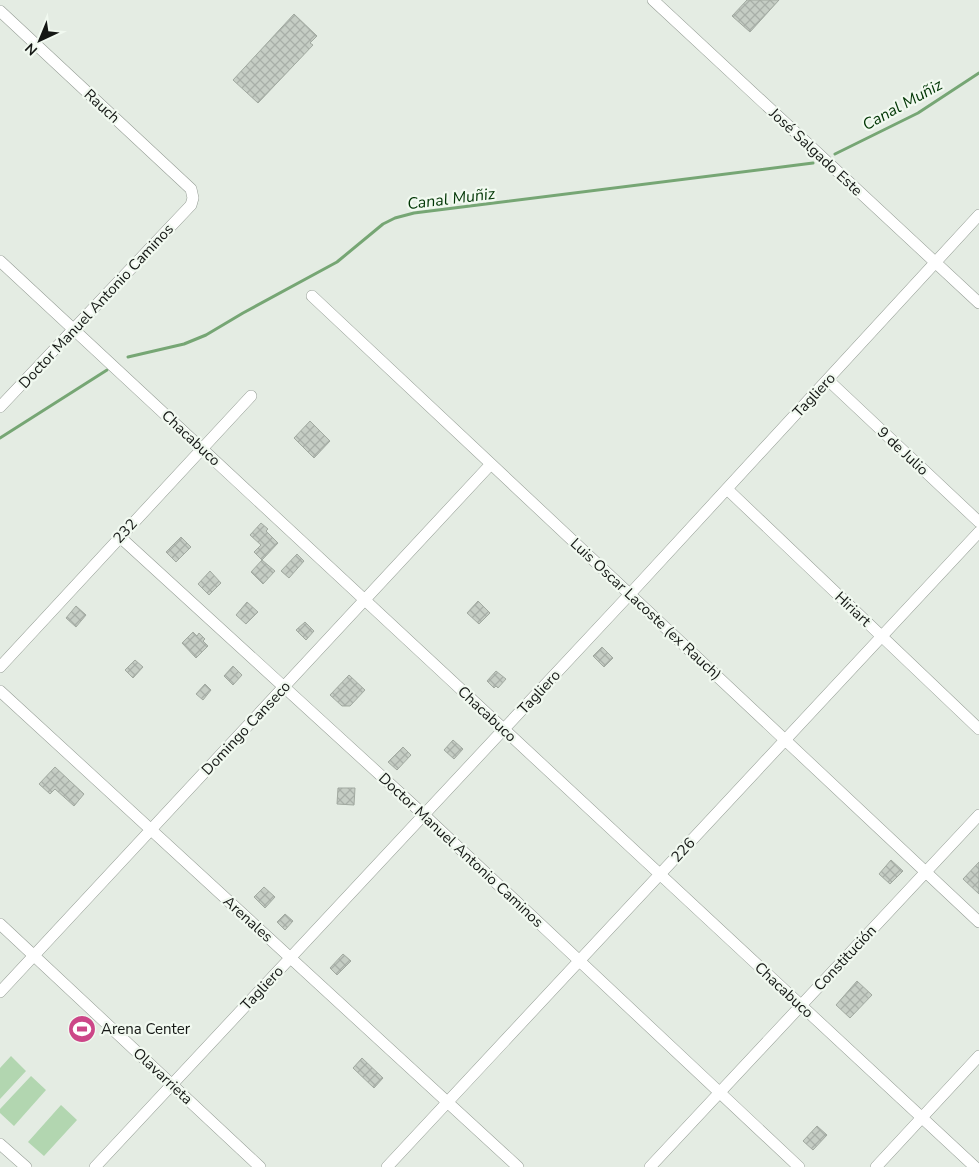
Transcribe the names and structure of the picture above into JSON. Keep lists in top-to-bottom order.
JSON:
{
  "streets": {
    "street": [
      "Rauch",
      "José Salgado Este",
      "Doctor Manuel Antonio Caminos",
      "Tagliero",
      "Chacabuco",
      "9 de Julio",
      "232",
      "Luis Oscar Lacoste (ex Rauch)",
      "Hiriart",
      "Domingo Canseco",
      "226",
      "Arenales",
      "Constitución",
      "Olavarrieta"
    ]
  },
  "crossings": [
    ["Rauch", "Doctor Manuel Antonio Caminos"],
    ["José Salgado Este", "Tagliero"],
    ["Doctor Manuel Antonio Caminos", "Tagliero"],
    ["Doctor Manuel Antonio Caminos", "Chacabuco"],
    ["Doctor Manuel Antonio Caminos", "232"],
    ["Doctor Manuel Antonio Caminos", "Domingo Canseco"],
    ["Doctor Manuel Antonio Caminos", "226"],
    ["Doctor Manuel Antonio Caminos", "Constitución"],
    ["Tagliero", "Chacabuco"],
    ["Tagliero", "9 de Julio"],
    ["Tagliero", "Luis Oscar Lacoste (ex Rauch)"],
    ["Tagliero", "Hiriart"],
    ["Tagliero", "Arenales"],
    ["Tagliero", "Olavarrieta"],
    ["Chacabuco", "232"],
    ["Chacabuco", "Domingo Canseco"],
    ["Chacabuco", "226"],
    ["Chacabuco", "Constitución"],
    ["Luis Oscar Lacoste (ex Rauch)", "Domingo Canseco"],
    ["Luis Oscar Lacoste (ex Rauch)", "226"],
    ["Luis Oscar Lacoste (ex Rauch)", "Constitución"],
    ["Hiriart", "226"],
    ["Domingo Canseco", "Arenales"],
    ["Domingo Canseco", "Olavarrieta"],
    ["226", "Arenales"]
  ],
  "water": ["Canal Muñiz"],
  "places": {
    "sports": ["Arena Center"]
  },
  "north": "bottom left"
}
